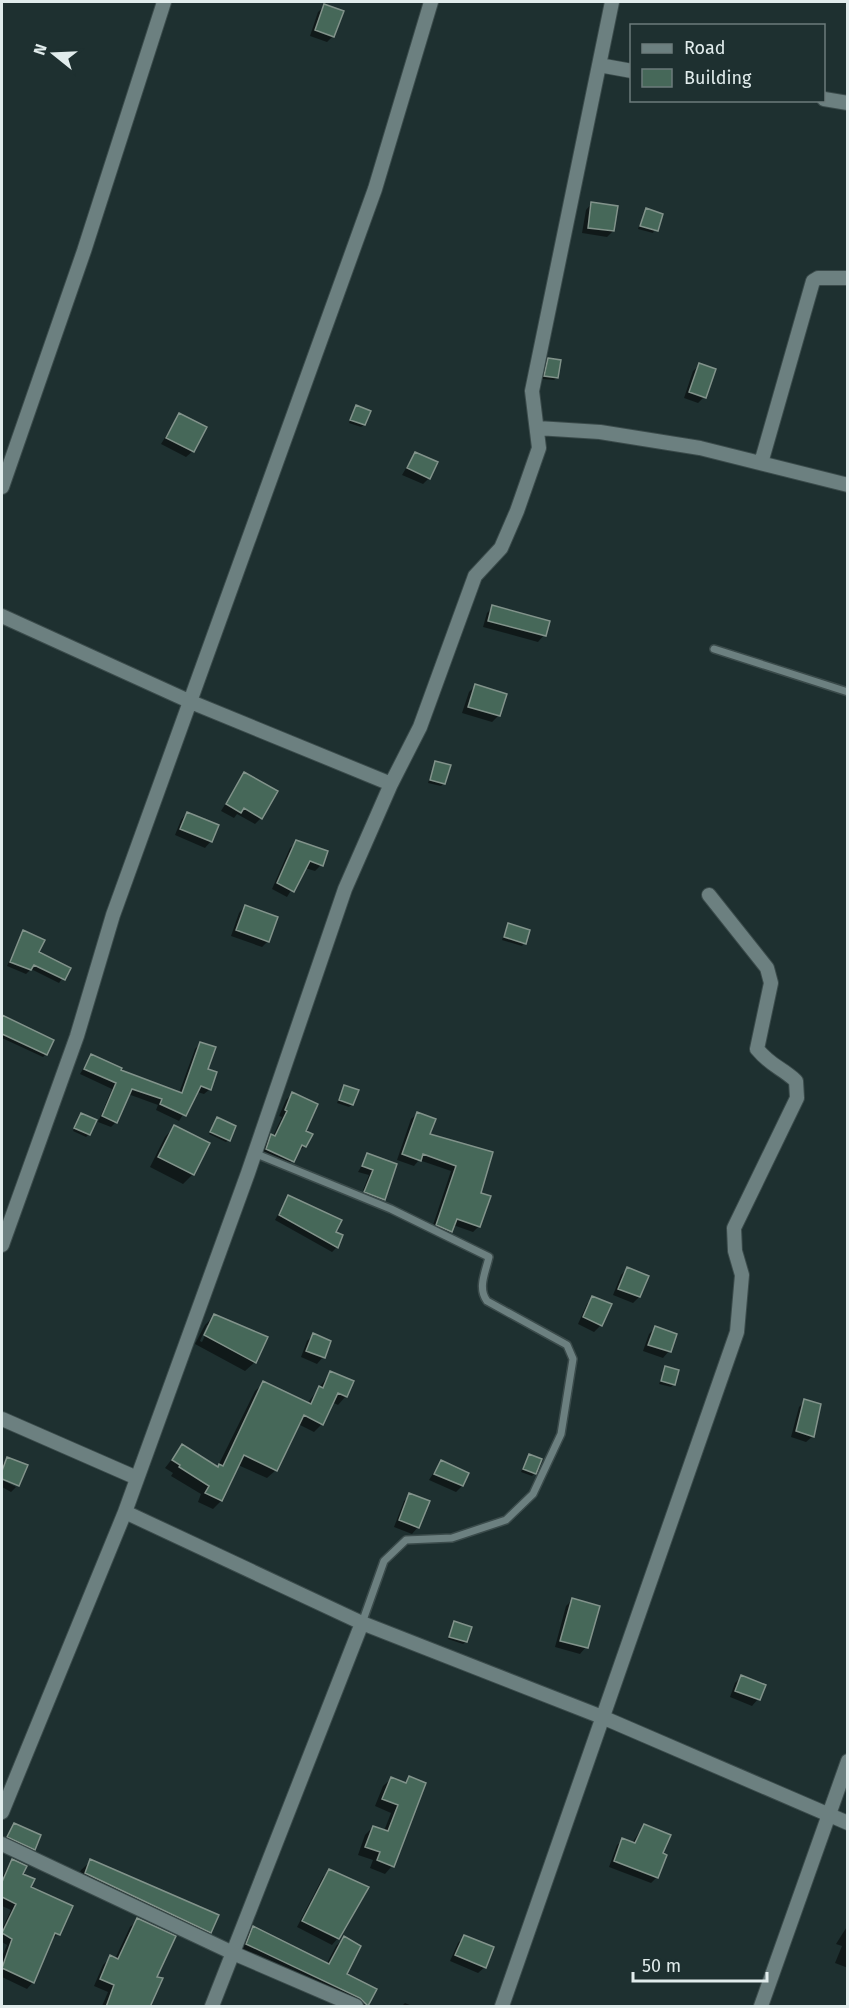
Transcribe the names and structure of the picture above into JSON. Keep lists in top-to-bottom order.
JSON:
{
  "legend": ["Road", "Building"],
  "scale_bar": "50 m",
  "north": "left"
}
